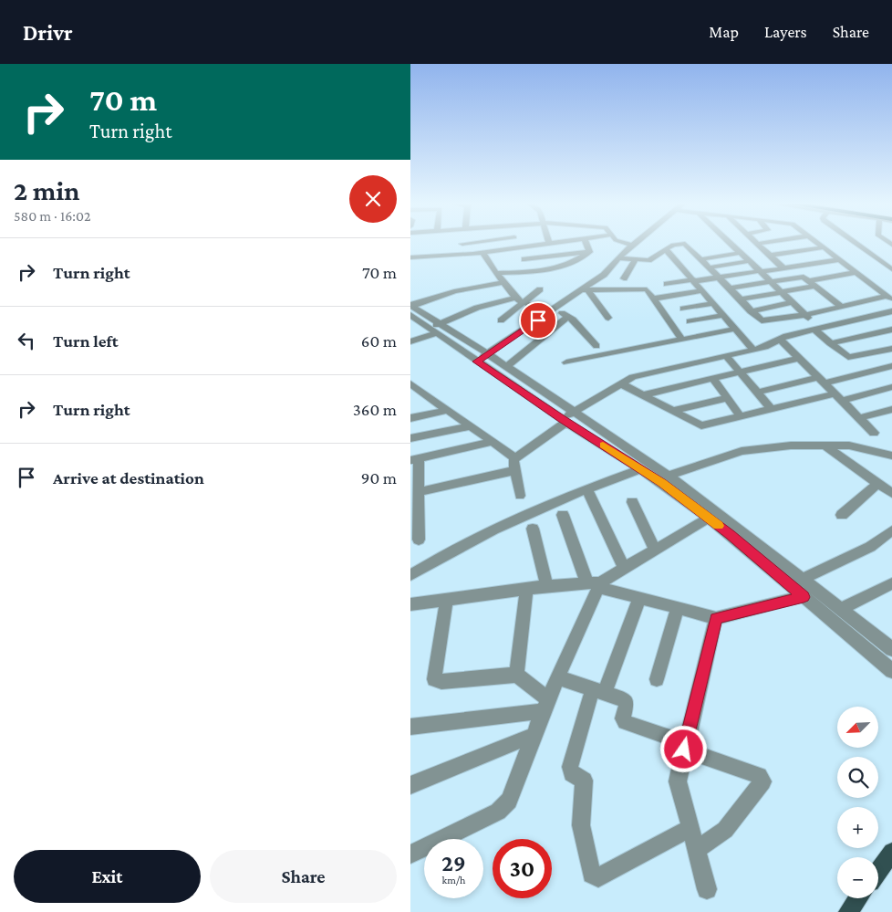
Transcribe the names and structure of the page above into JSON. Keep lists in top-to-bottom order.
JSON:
{
  "north": "bottom left",
  "page": {
    "header": "Drivr",
    "nav": ["Map", "Layers", "Share"],
    "turn": ["70 m", "Turn right"],
    "heading": ["2 min", "580 m · 16:02"],
    "list": [
      {
        "name": "Turn right",
        "value": "70 m"
      },
      {
        "name": "Turn left",
        "value": "60 m"
      },
      {
        "name": "Turn right",
        "value": "360 m"
      },
      {
        "name": "Arrive at destination",
        "value": "90 m"
      }
    ],
    "map_buttons": ["+", "−"],
    "speed": "29 km/h",
    "limit": "30",
    "buttons": ["Exit", "Share"]
  }
}
